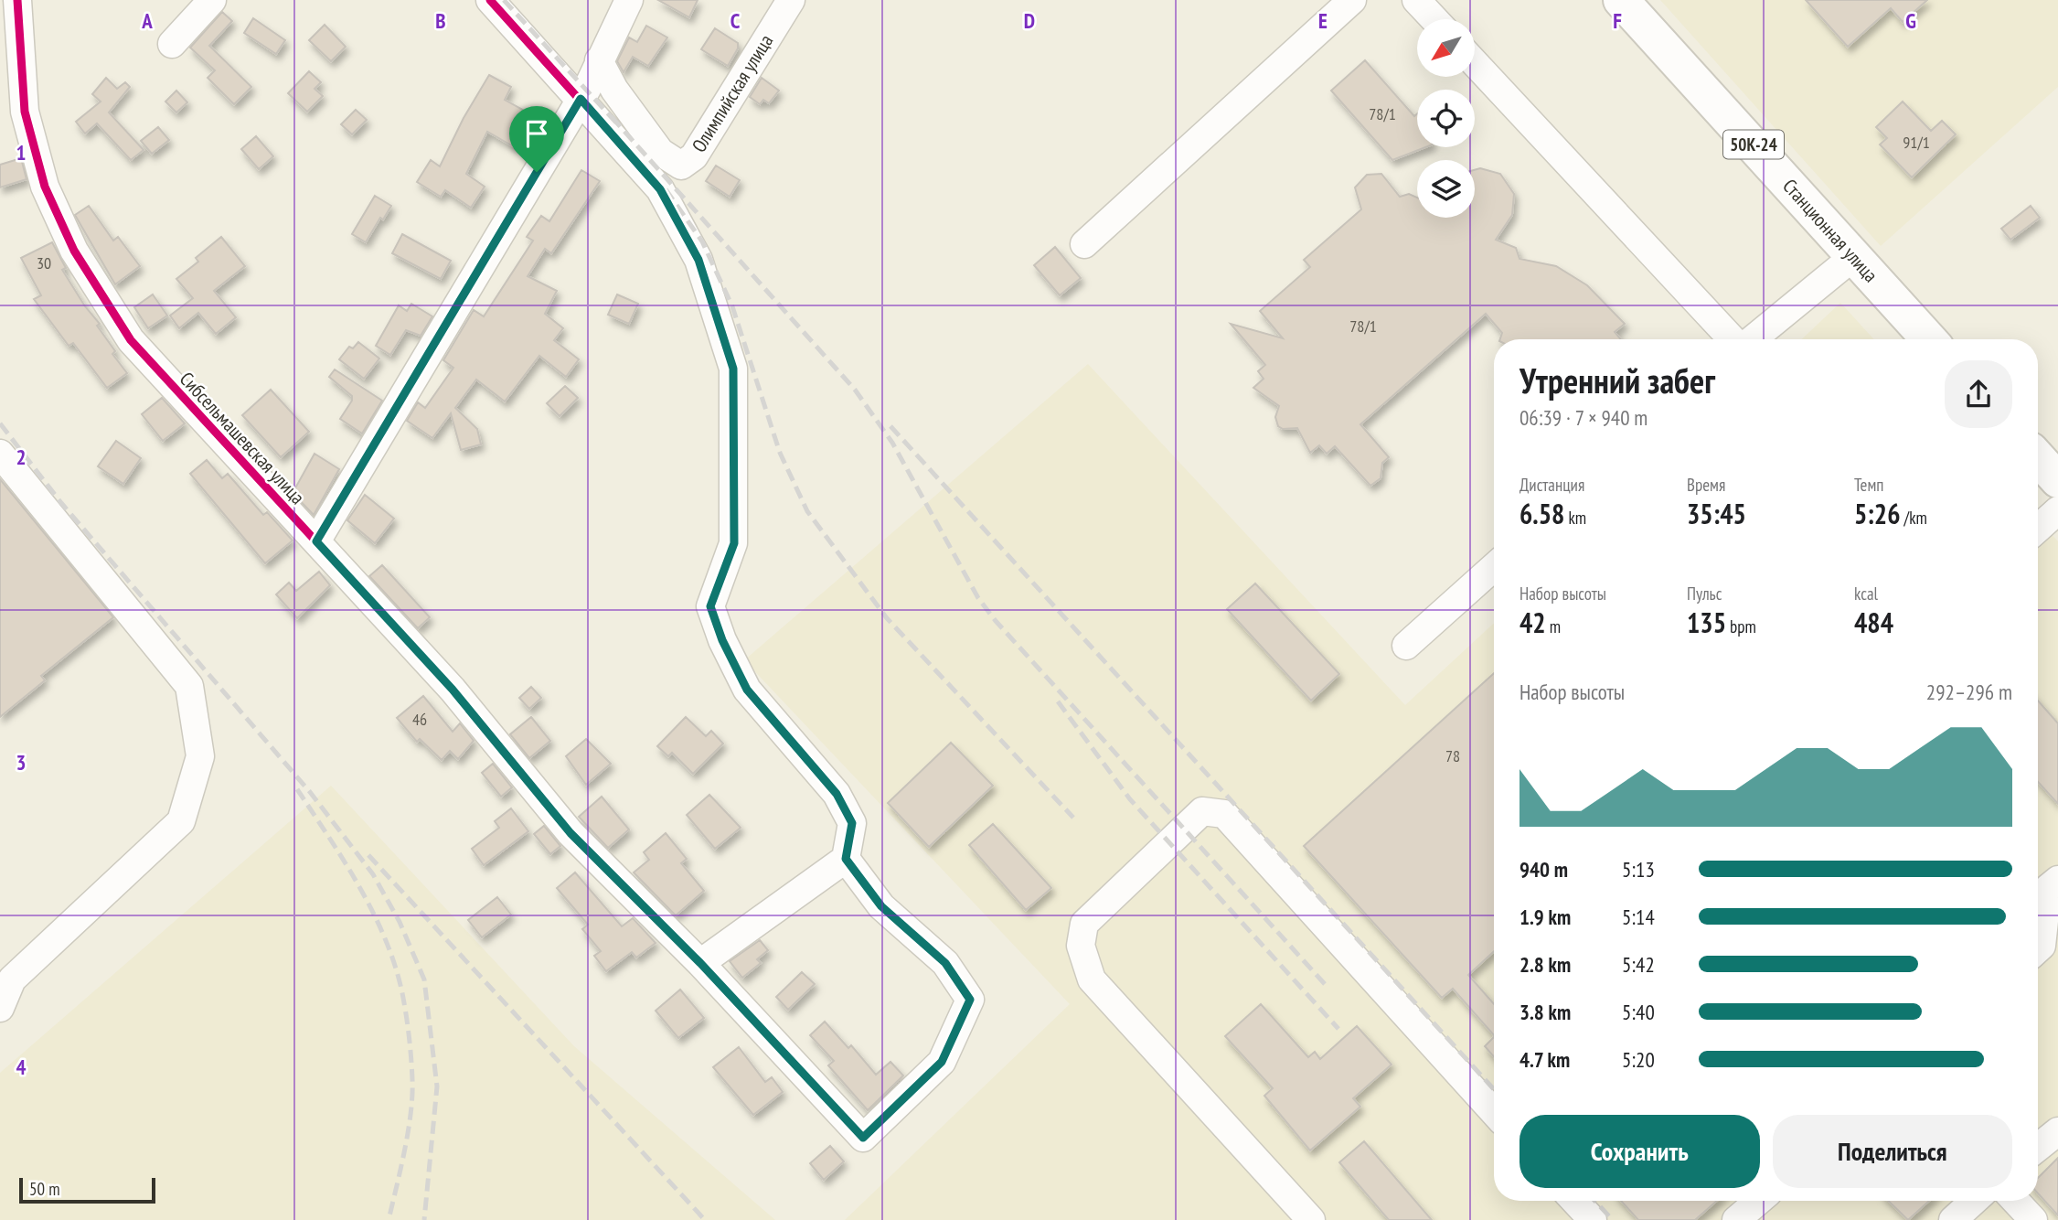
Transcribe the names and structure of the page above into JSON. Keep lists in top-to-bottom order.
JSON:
{
  "streets": {
    "main road": ["50К-24", "Станционная улица"],
    "street": ["Олимпийская улица", "Сибсельмашевская улица"]
  },
  "house_numbers": [
    "78/1",
    "91/1",
    "30",
    "78/1",
    "46",
    "78"
  ],
  "scale_bar": "50 m",
  "north": "bottom left",
  "page": {
    "heading": ["Утренний забег", "06:39 · 7 × 940 m"],
    "stats": [
      ["Дистанция", "6.58 km"],
      ["Время", "35:45"],
      ["Темп", "5:26 /km"],
      ["Набор высоты", "42 m"],
      ["Пульс", "135 bpm"],
      ["kcal", "484"]
    ],
    "chart": ["Набор высоты", "292–296 m"],
    "list": [
      {
        "name": "940 m",
        "note": "5:13"
      },
      {
        "name": "1.9 km",
        "note": "5:14"
      },
      {
        "name": "2.8 km",
        "note": "5:42"
      },
      {
        "name": "3.8 km",
        "note": "5:40"
      },
      {
        "name": "4.7 km",
        "note": "5:20"
      }
    ],
    "buttons": ["Сохранить", "Поделиться"],
    "scale": "50 m"
  },
  "grid": {
    "columns": [
      "A",
      "B",
      "C",
      "D",
      "E",
      "F",
      "G"
    ],
    "rows": [
      "1",
      "2",
      "3",
      "4"
    ]
  }
}
